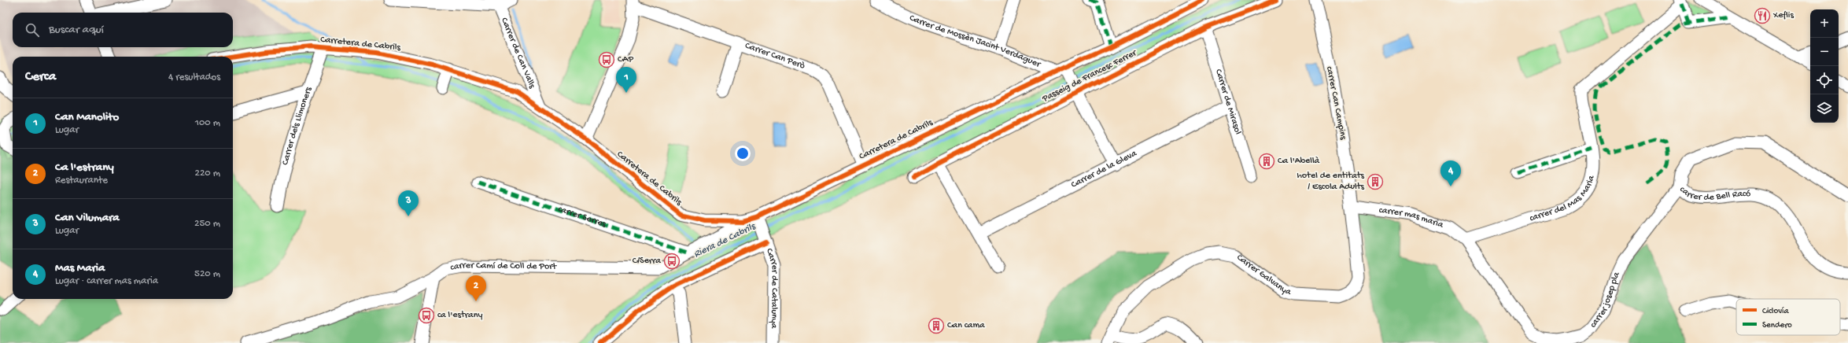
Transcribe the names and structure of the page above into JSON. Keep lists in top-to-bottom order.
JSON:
{
  "streets": {
    "street": [
      "Carrer de Mossèn Jacint Verdaguer",
      "Carretera de Cabrils",
      "Carrer de Can Valls",
      "Carrer Can Però",
      "Passeig de Francesc Ferrer",
      "Carrer de Mirasol",
      "carrer Can Campins",
      "Carrer dels Llimoners",
      "Carrer de la Gleva",
      "carrer de Bell Racó",
      "carrer del Mas Maria",
      "carrer Serres",
      "carrer mas maria",
      "carrer Camí de Coll de Port",
      "Carrer Galvanya",
      "Carrer de Catalunya",
      "carrer josep pla"
    ]
  },
  "crossings": [
    ["Carrer de Mossèn Jacint Verdaguer", "Carretera de Cabrils"],
    ["Carretera de Cabrils", "Carrer de Can Valls"],
    ["Carretera de Cabrils", "Carrer Can Però"],
    ["Carretera de Cabrils", "Carrer dels Llimoners"],
    ["Carretera de Cabrils", "carrer Camí de Coll de Port"],
    ["Carretera de Cabrils", "Carrer de Catalunya"],
    ["Passeig de Francesc Ferrer", "Carrer de Mirasol"],
    ["Carrer de Mirasol", "Carrer de la Gleva"],
    ["carrer Can Campins", "carrer mas maria"],
    ["carrer Can Campins", "Carrer Galvanya"],
    ["carrer de Bell Racó", "carrer josep pla"],
    ["carrer del Mas Maria", "carrer mas maria"],
    ["carrer del Mas Maria", "carrer josep pla"],
    ["carrer Serres", "carrer Camí de Coll de Port"],
    ["carrer mas maria", "Carrer Galvanya"],
    ["carrer mas maria", "carrer josep pla"]
  ],
  "water": ["Riera de Cabrils"],
  "places": {
    "restaurant": ["Xeflis"],
    "bus stop": ["CAP", "C/Serra", "ca l'estrany"],
    "building": ["Ca l'Abellà", "hotel de entitats / Escola Adults", "Can cama"]
  },
  "legend": ["Ciclovía", "Sendero"],
  "page": {
    "map_buttons": ["+", "−"],
    "search": "Buscar aquí",
    "heading": ["Cerca", "4 resultados"],
    "pins": [
      "1",
      "4",
      "3",
      "2"
    ],
    "list": [
      {
        "mark": "1",
        "name": "Can Manolito",
        "note": "Lugar",
        "value": "100 m"
      },
      {
        "mark": "2",
        "name": "Ca l'estrany",
        "note": "Restaurante",
        "value": "220 m"
      },
      {
        "mark": "3",
        "name": "Can Vilumara",
        "note": "Lugar",
        "value": "250 m"
      },
      {
        "mark": "4",
        "name": "Mas Maria",
        "note": "Lugar · carrer mas maria",
        "value": "520 m"
      }
    ]
  }
}
